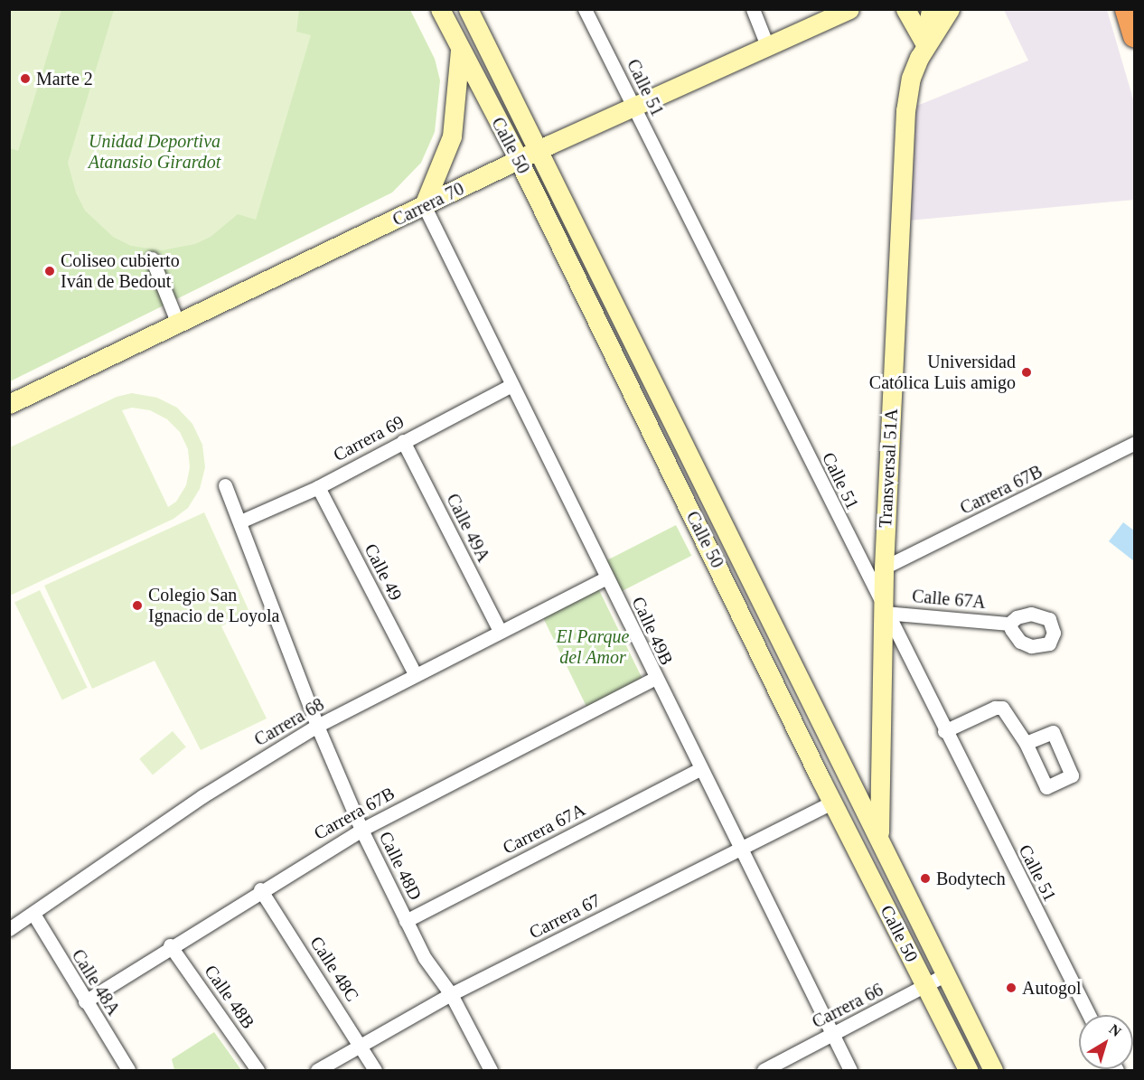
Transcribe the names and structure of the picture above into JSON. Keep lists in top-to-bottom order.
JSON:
{
  "streets": {
    "main road": ["Calle 50", "Carrera 70", "Transversal 51A"],
    "street": [
      "Calle 51",
      "Carrera 69",
      "Carrera 67B",
      "Calle 49A",
      "Calle 49",
      "Calle 67A",
      "Calle 49B",
      "Carrera 68",
      "Carrera 67A",
      "Calle 48D",
      "Carrera 67",
      "Calle 48C",
      "Calle 48A",
      "Calle 48B",
      "Carrera 66"
    ]
  },
  "crossings": [
    ["Calle 51", "Carrera 70"],
    ["Calle 51", "Transversal 51A"],
    ["Calle 51", "Calle 67A"],
    ["Calle 50", "Carrera 70"],
    ["Calle 50", "Transversal 51A"],
    ["Calle 50", "Carrera 67"],
    ["Calle 50", "Carrera 66"],
    ["Carrera 70", "Calle 49B"],
    ["Carrera 69", "Calle 49A"],
    ["Carrera 69", "Calle 49"],
    ["Carrera 69", "Calle 49B"],
    ["Carrera 69", "Calle 48D"],
    ["Transversal 51A", "Carrera 67B"],
    ["Transversal 51A", "Calle 67A"],
    ["Carrera 67B", "Calle 49B"],
    ["Carrera 67B", "Calle 48D"],
    ["Carrera 67B", "Calle 48C"],
    ["Carrera 67B", "Calle 48A"],
    ["Carrera 67B", "Calle 48B"],
    ["Calle 49A", "Carrera 68"],
    ["Calle 49", "Carrera 68"],
    ["Calle 49B", "Carrera 68"],
    ["Calle 49B", "Carrera 67A"],
    ["Calle 49B", "Carrera 67"],
    ["Calle 49B", "Carrera 66"],
    ["Carrera 68", "Calle 48D"],
    ["Carrera 68", "Calle 48A"],
    ["Carrera 67A", "Calle 48D"],
    ["Calle 48D", "Carrera 67"],
    ["Carrera 67", "Calle 48C"]
  ],
  "parks": ["Unidad Deportiva Atanasio Girardot", "El Parque del Amor"],
  "places": [
    "Marte 2",
    "Coliseo cubierto Iván de Bedout",
    "Universidad Católica Luis amigo",
    "Colegio San Ignacio de Loyola",
    "Bodytech",
    "Autogol"
  ],
  "north": "top right"
}
